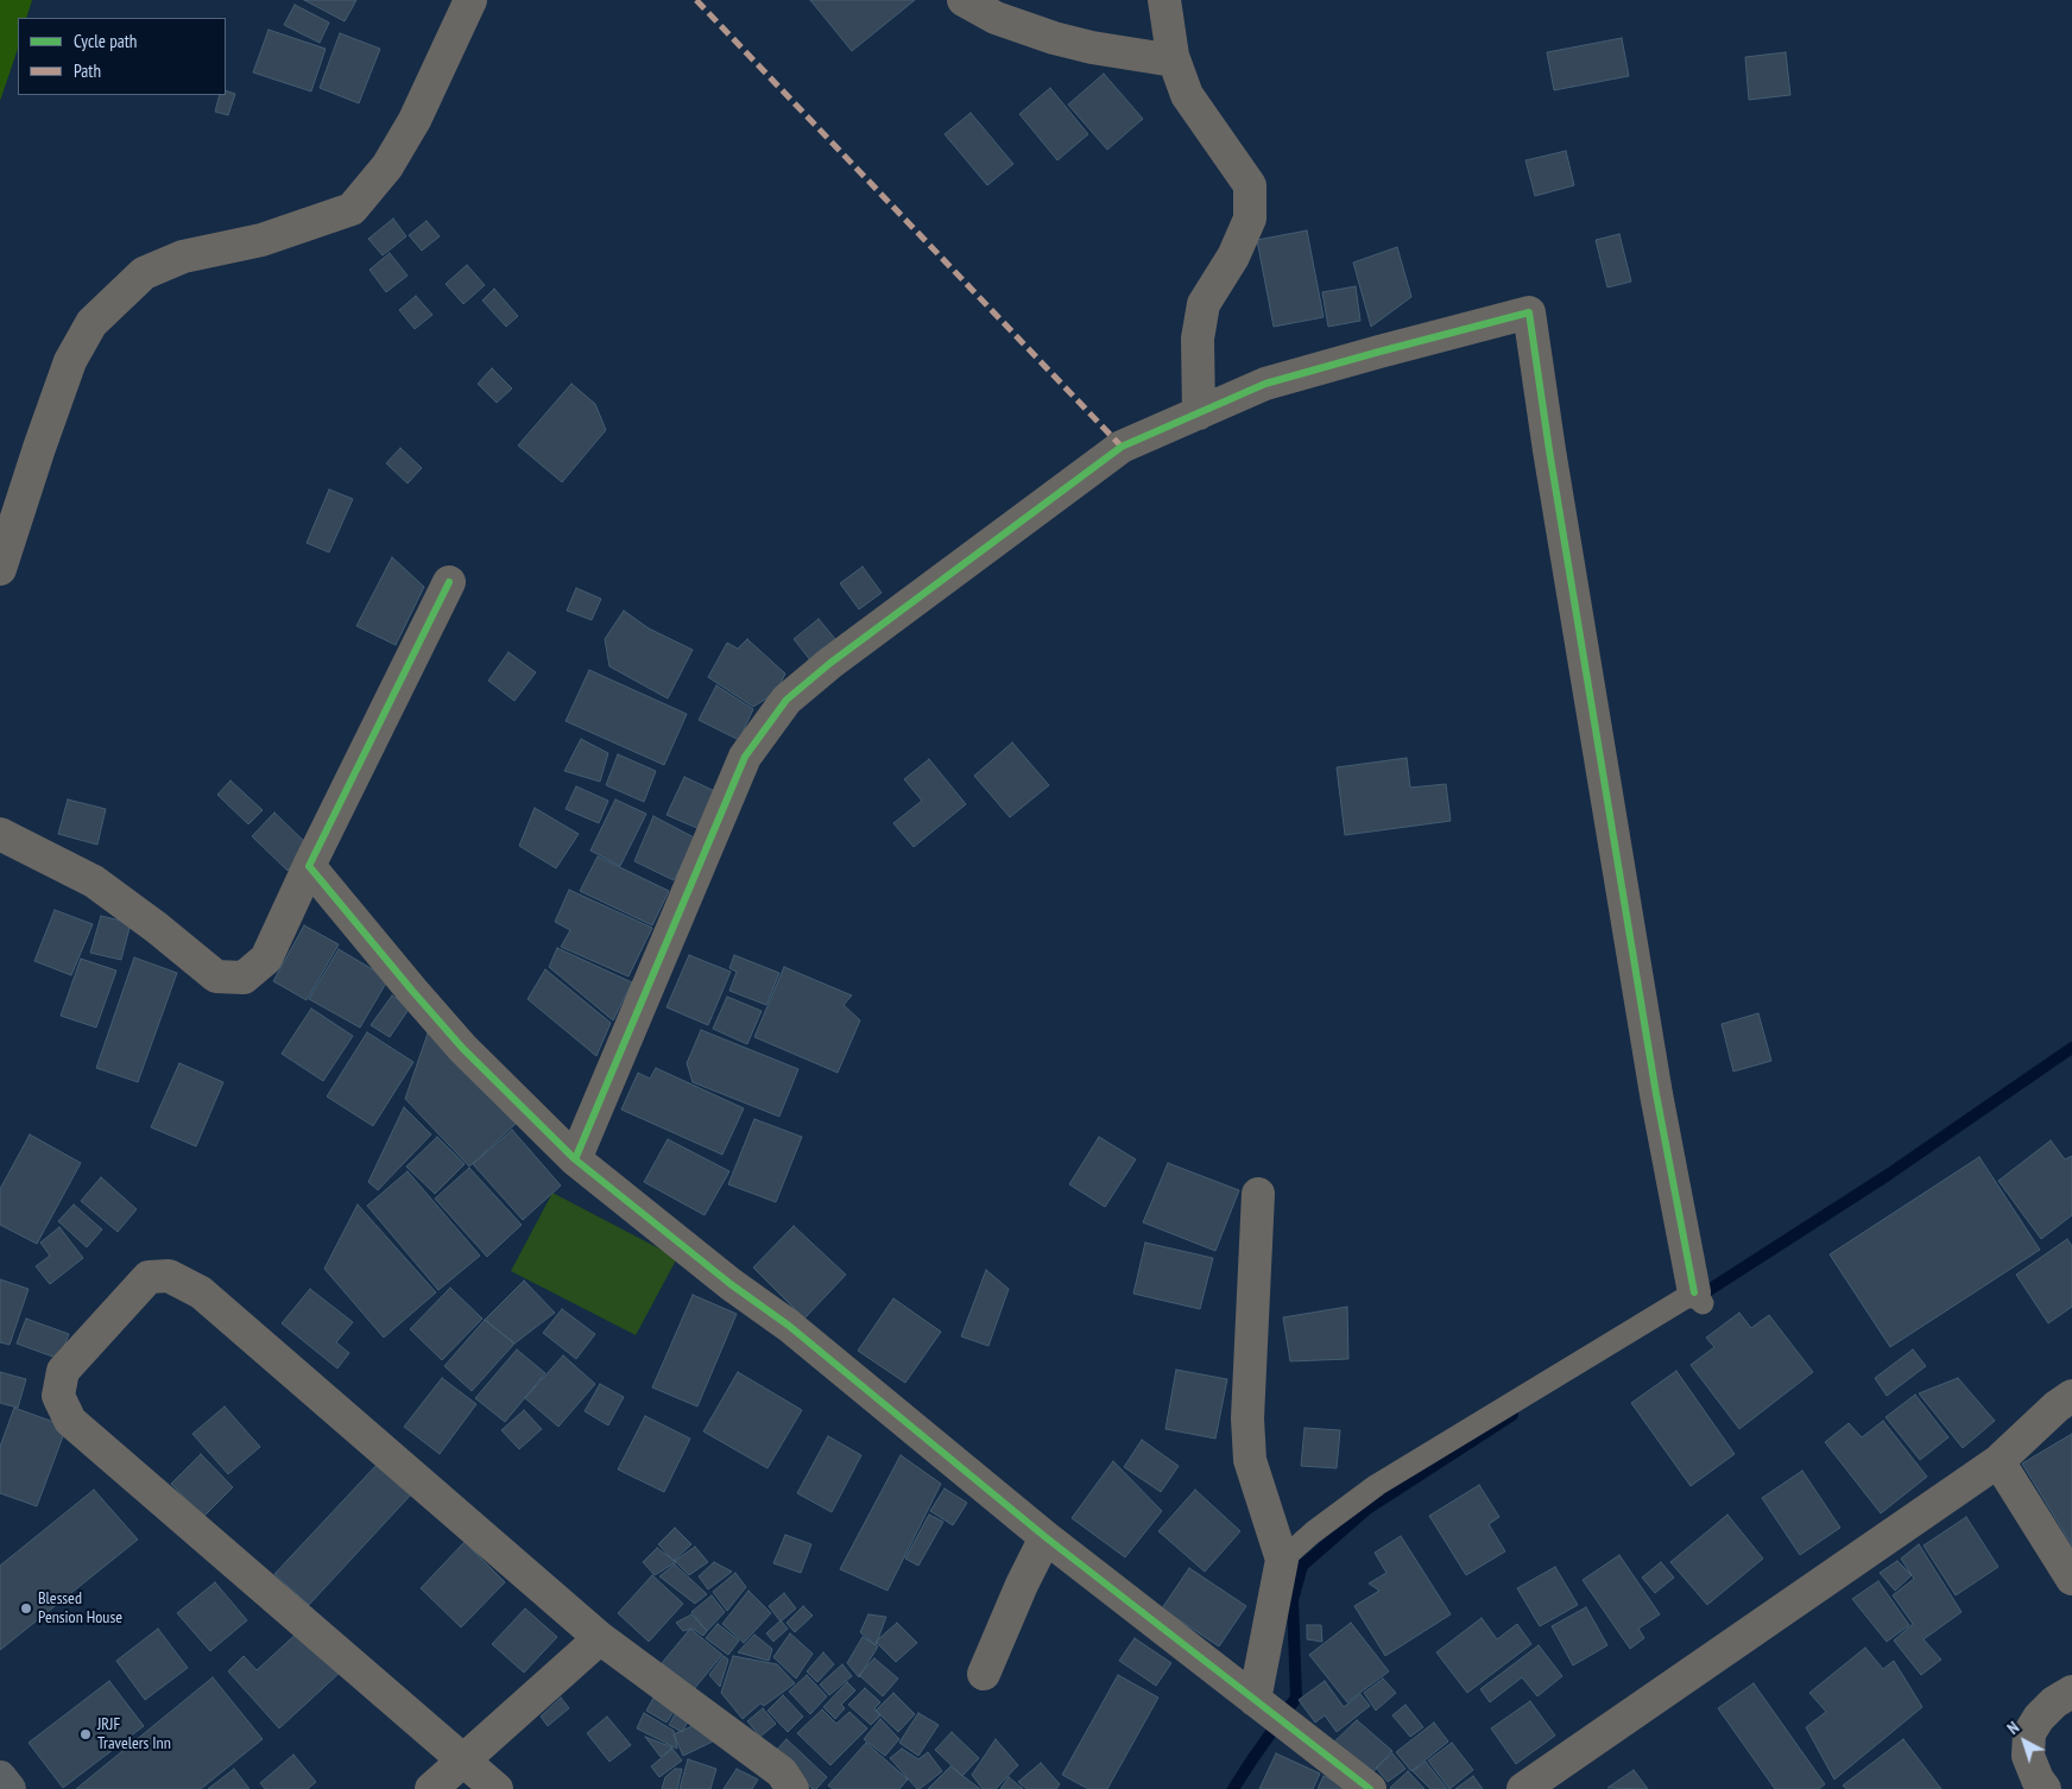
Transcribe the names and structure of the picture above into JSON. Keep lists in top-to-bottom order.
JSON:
{
  "places": ["Blessed Pension House", "JRJF Travelers Inn"],
  "legend": ["Cycle path", "Path"],
  "north": "top left"
}
